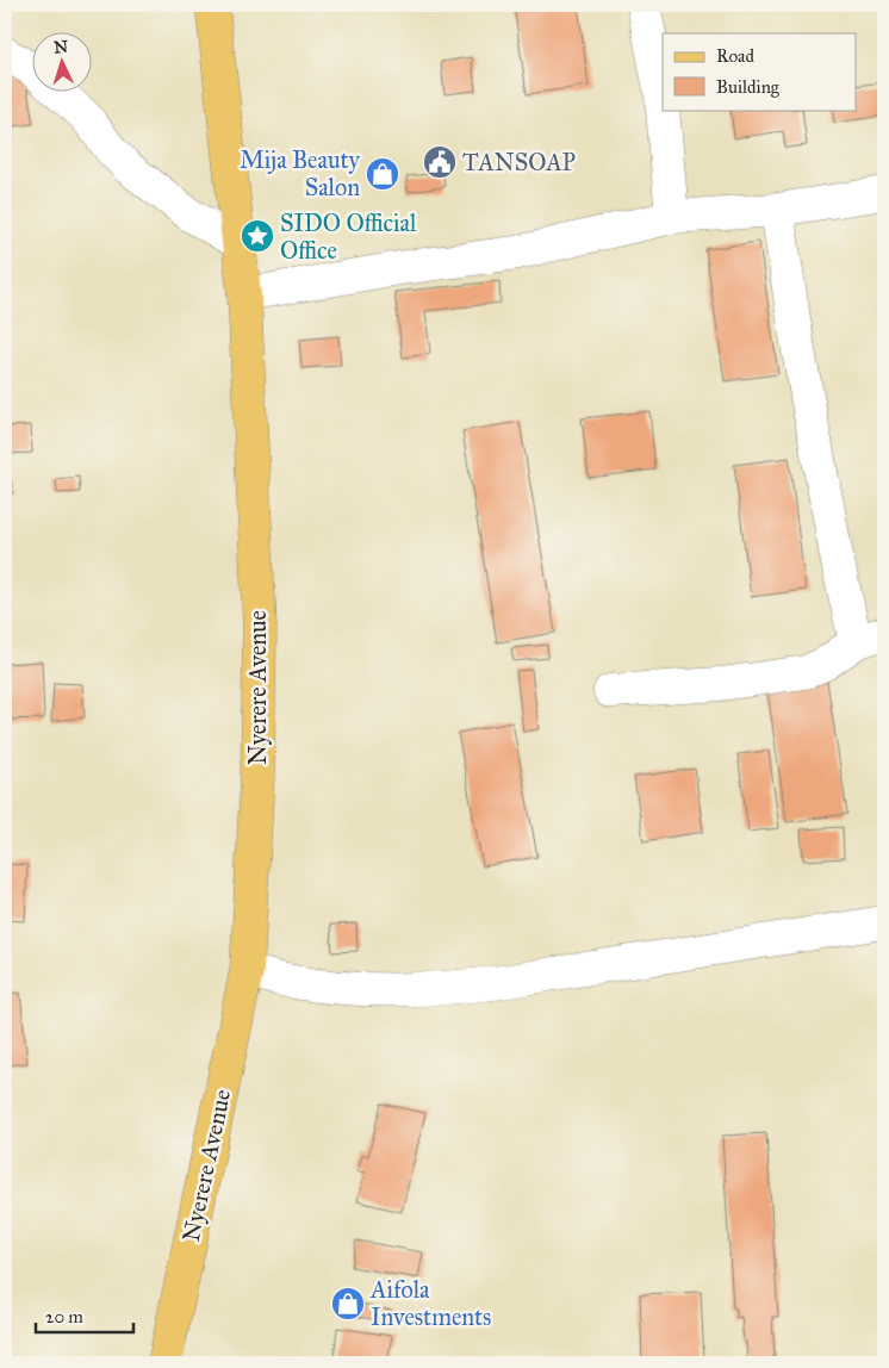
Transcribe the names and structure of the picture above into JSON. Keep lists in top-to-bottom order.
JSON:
{
  "streets": {
    "main road": ["Nyerere Avenue"]
  },
  "places": {
    "public building": ["TANSOAP"],
    "shop": ["Mija Beauty Salon", "Aifola Investments"],
    "place": ["SIDO Official Office"]
  },
  "legend": ["Road", "Building"],
  "scale_bar": "20 m",
  "north": "top"
}
